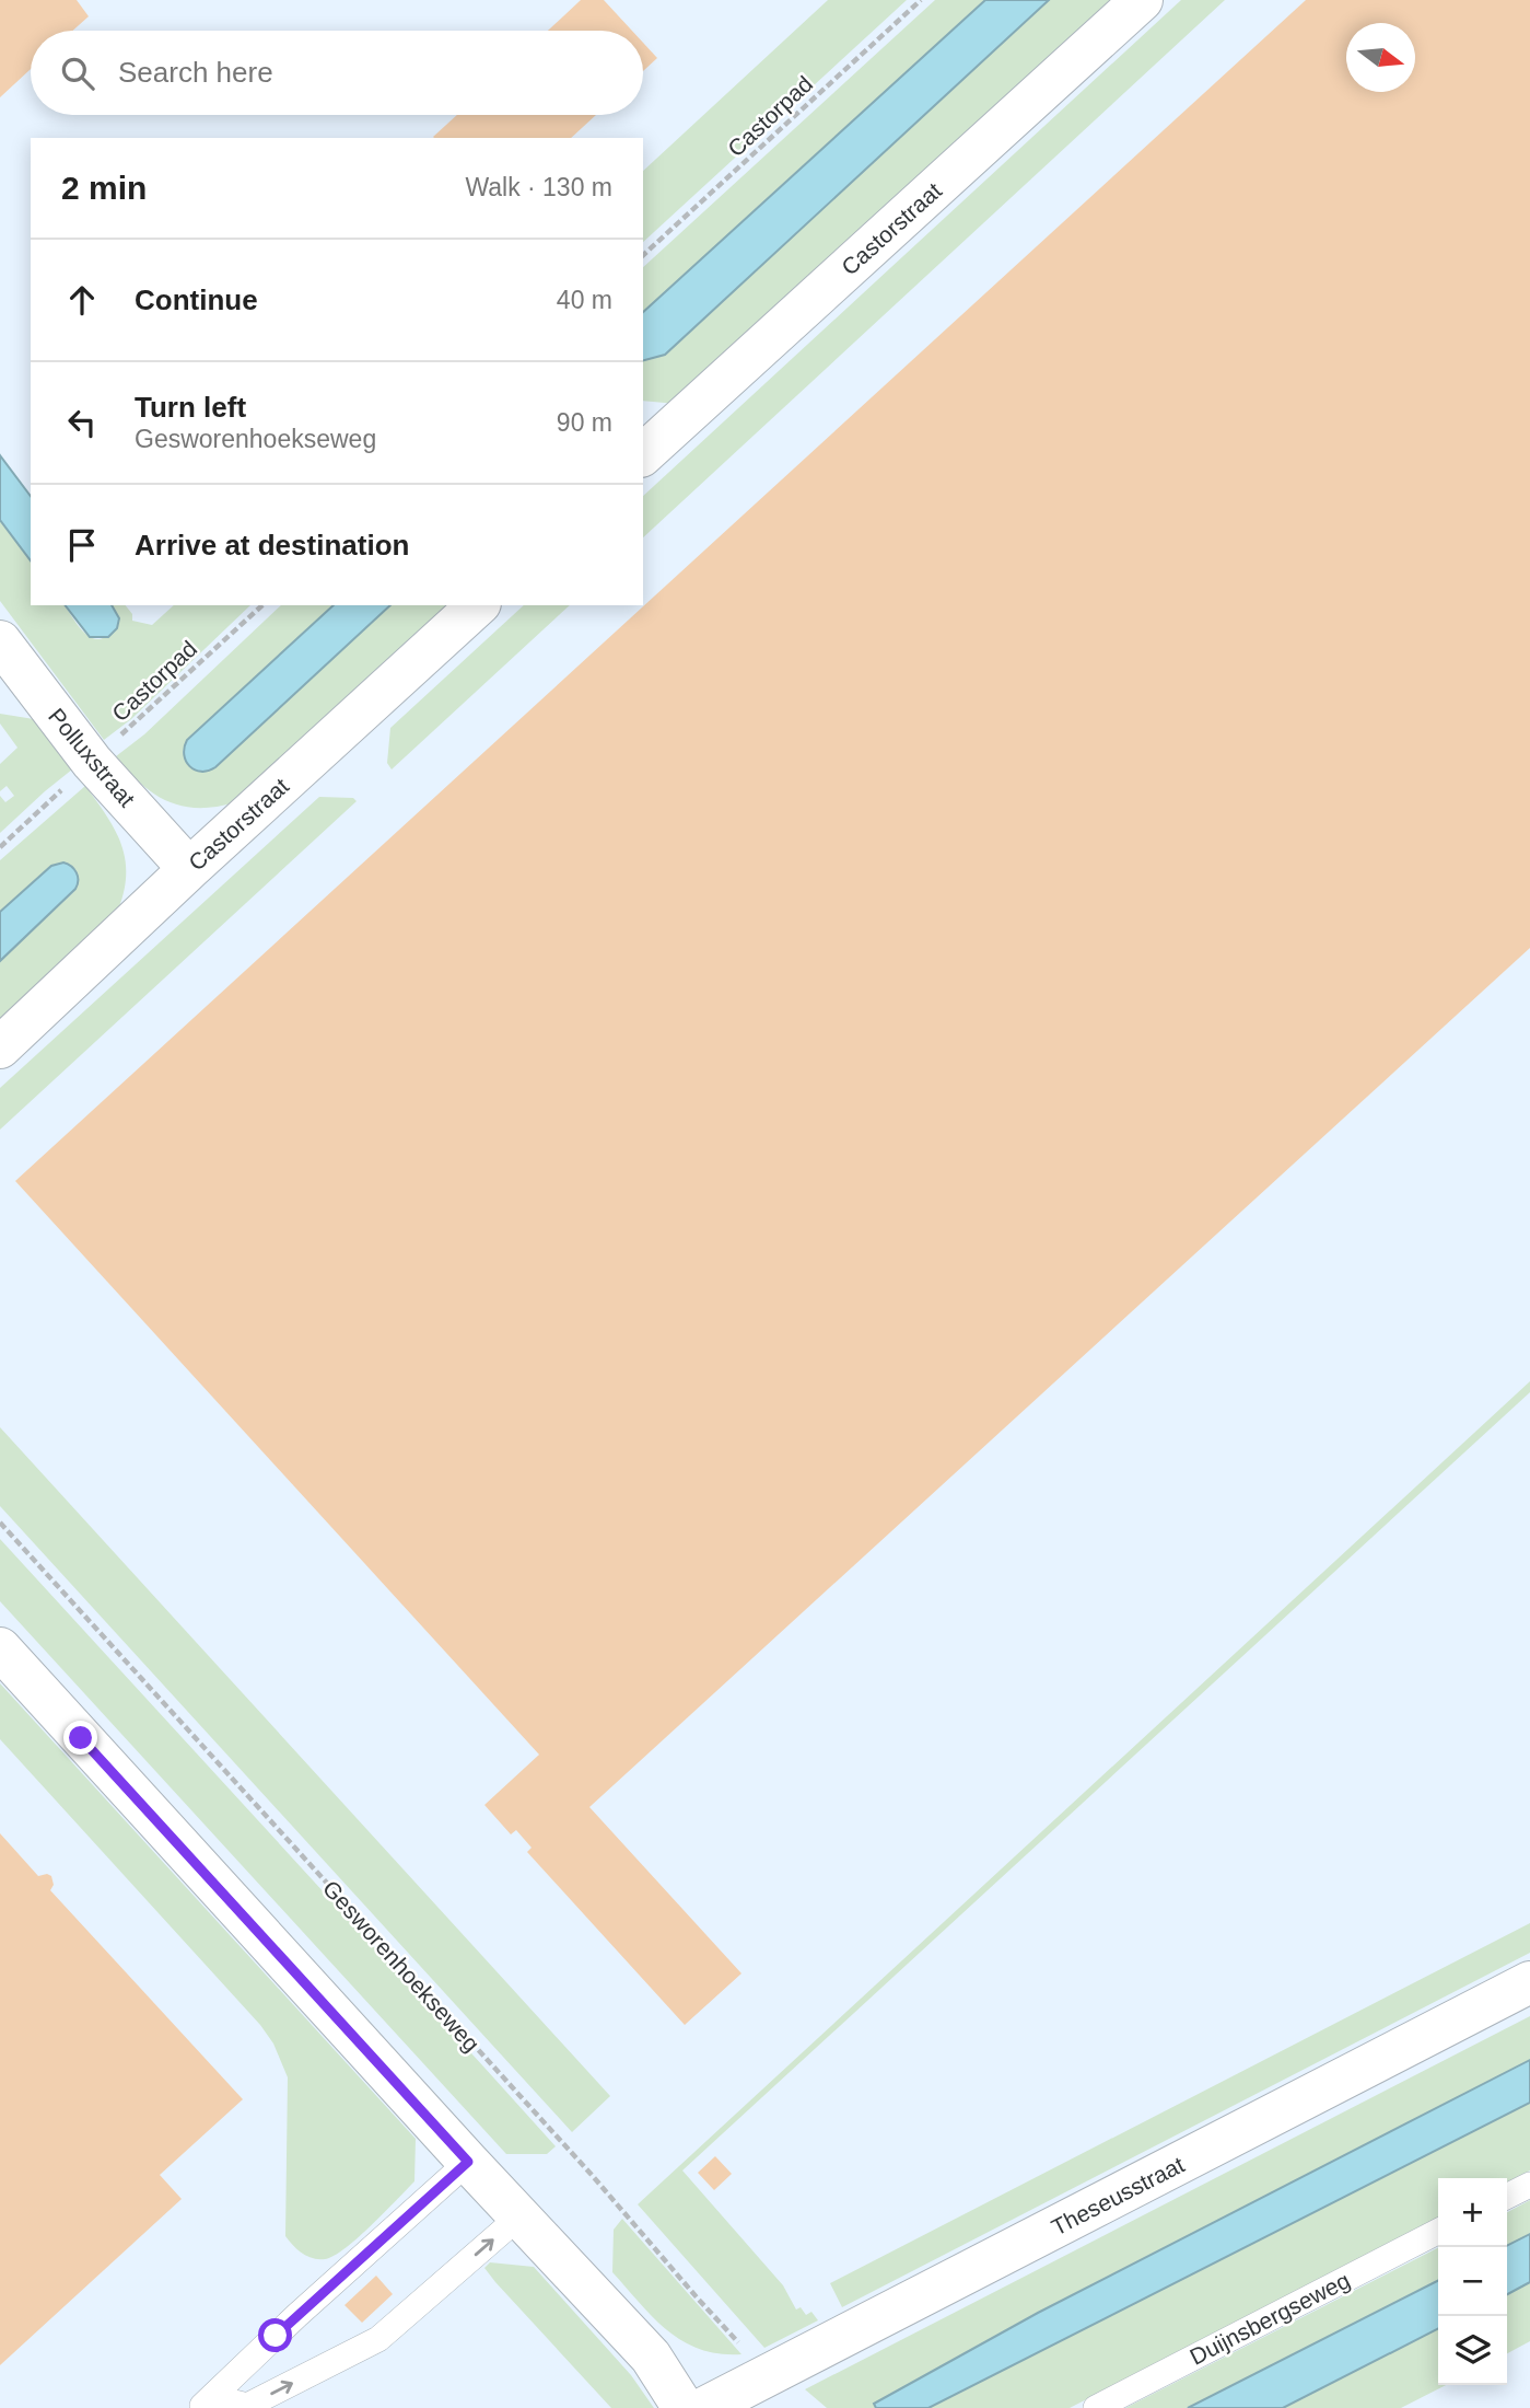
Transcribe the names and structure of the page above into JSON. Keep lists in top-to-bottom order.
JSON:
{
  "streets": {
    "street": ["Castorstraat", "Polluxstraat", "Theseusstraat"],
    "lane": ["Duijnsbergseweg"],
    "path": ["Castorpad", "Gesworenhoekseweg"]
  },
  "crossings": [
    ["Castorpad", "Polluxstraat"],
    ["Castorstraat", "Polluxstraat"],
    ["Gesworenhoekseweg", "Theseusstraat"]
  ],
  "north": "right",
  "page": {
    "search": "Search here",
    "heading": ["2 min", "Walk · 130 m"],
    "list": [
      ["Continue", "40 m"],
      ["Turn left", "Gesworenhoekseweg", "90 m"],
      "Arrive at destination"
    ],
    "map_buttons": ["+", "−"]
  }
}
